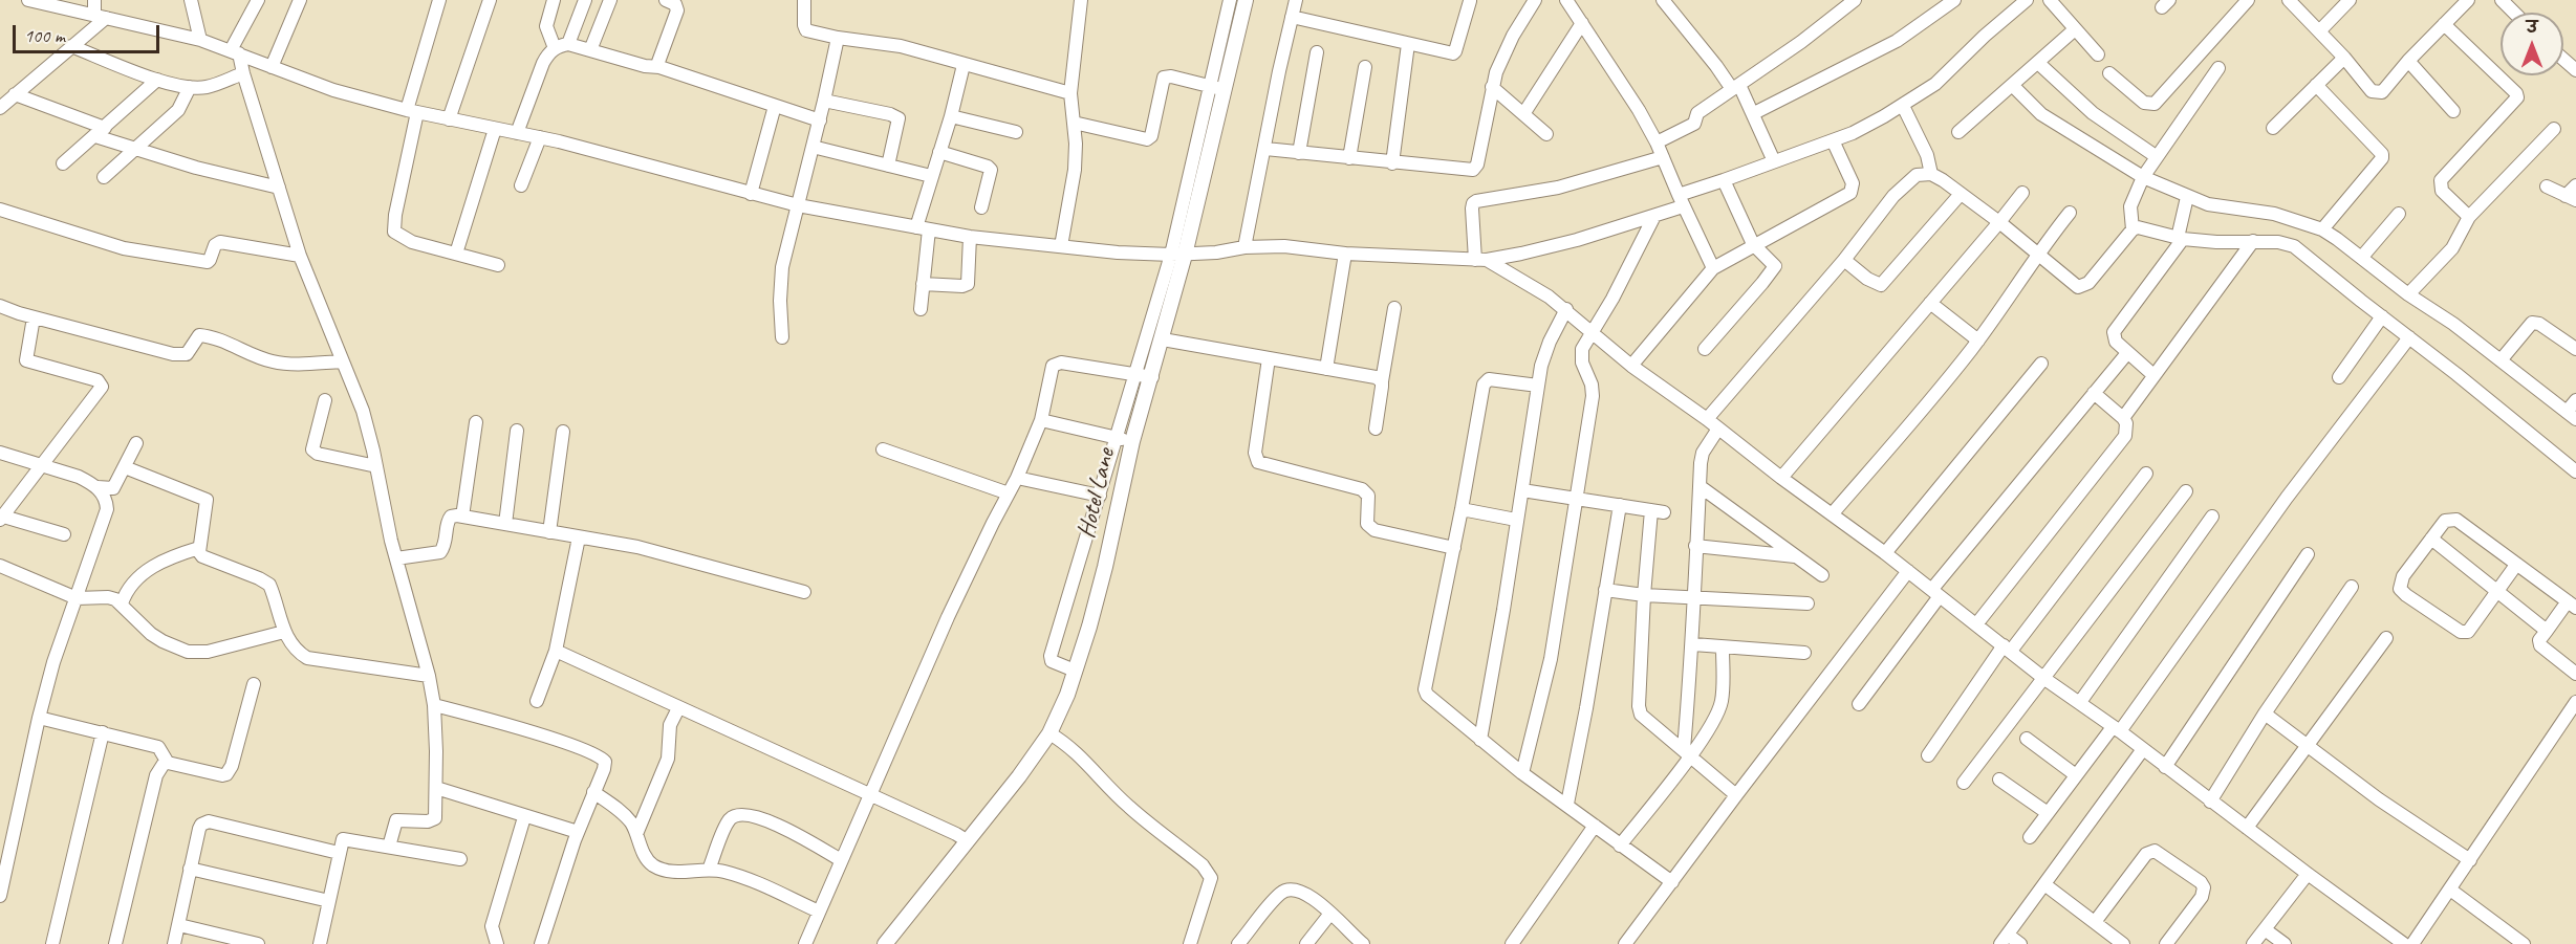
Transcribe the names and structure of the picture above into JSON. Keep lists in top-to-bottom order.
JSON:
{
  "streets": {
    "street": ["Hotel Lane"]
  },
  "scale_bar": "100 m",
  "north": "top"
}
